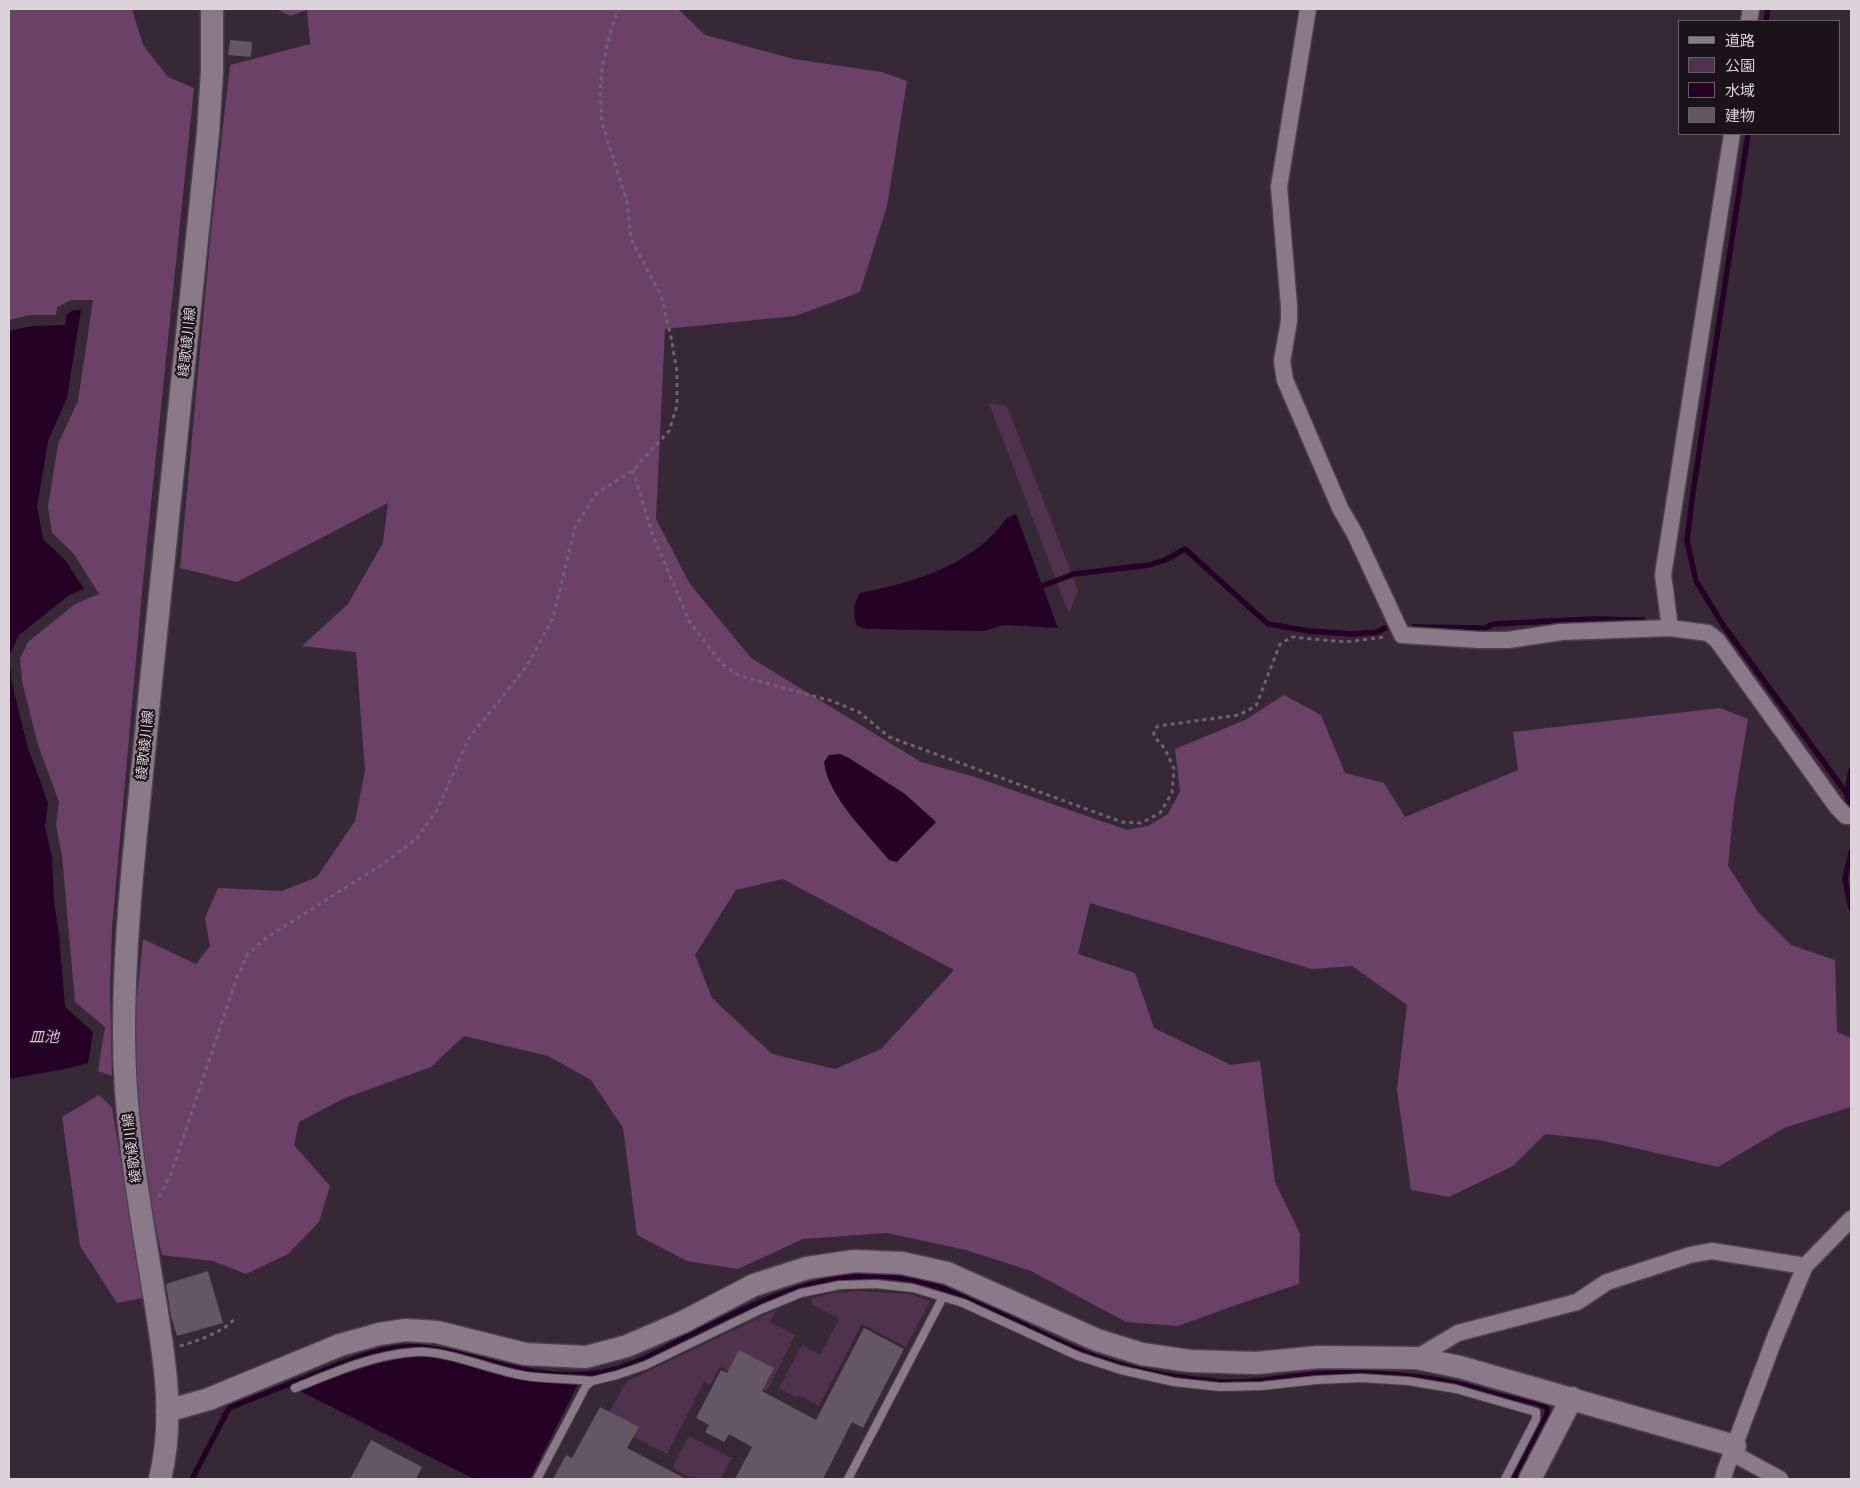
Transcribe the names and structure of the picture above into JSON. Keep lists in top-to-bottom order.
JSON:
{
  "streets": {
    "street": ["綾歌綾川線"]
  },
  "water": ["皿池"],
  "legend": [
    "道路",
    "公園",
    "水域",
    "建物"
  ]
}
